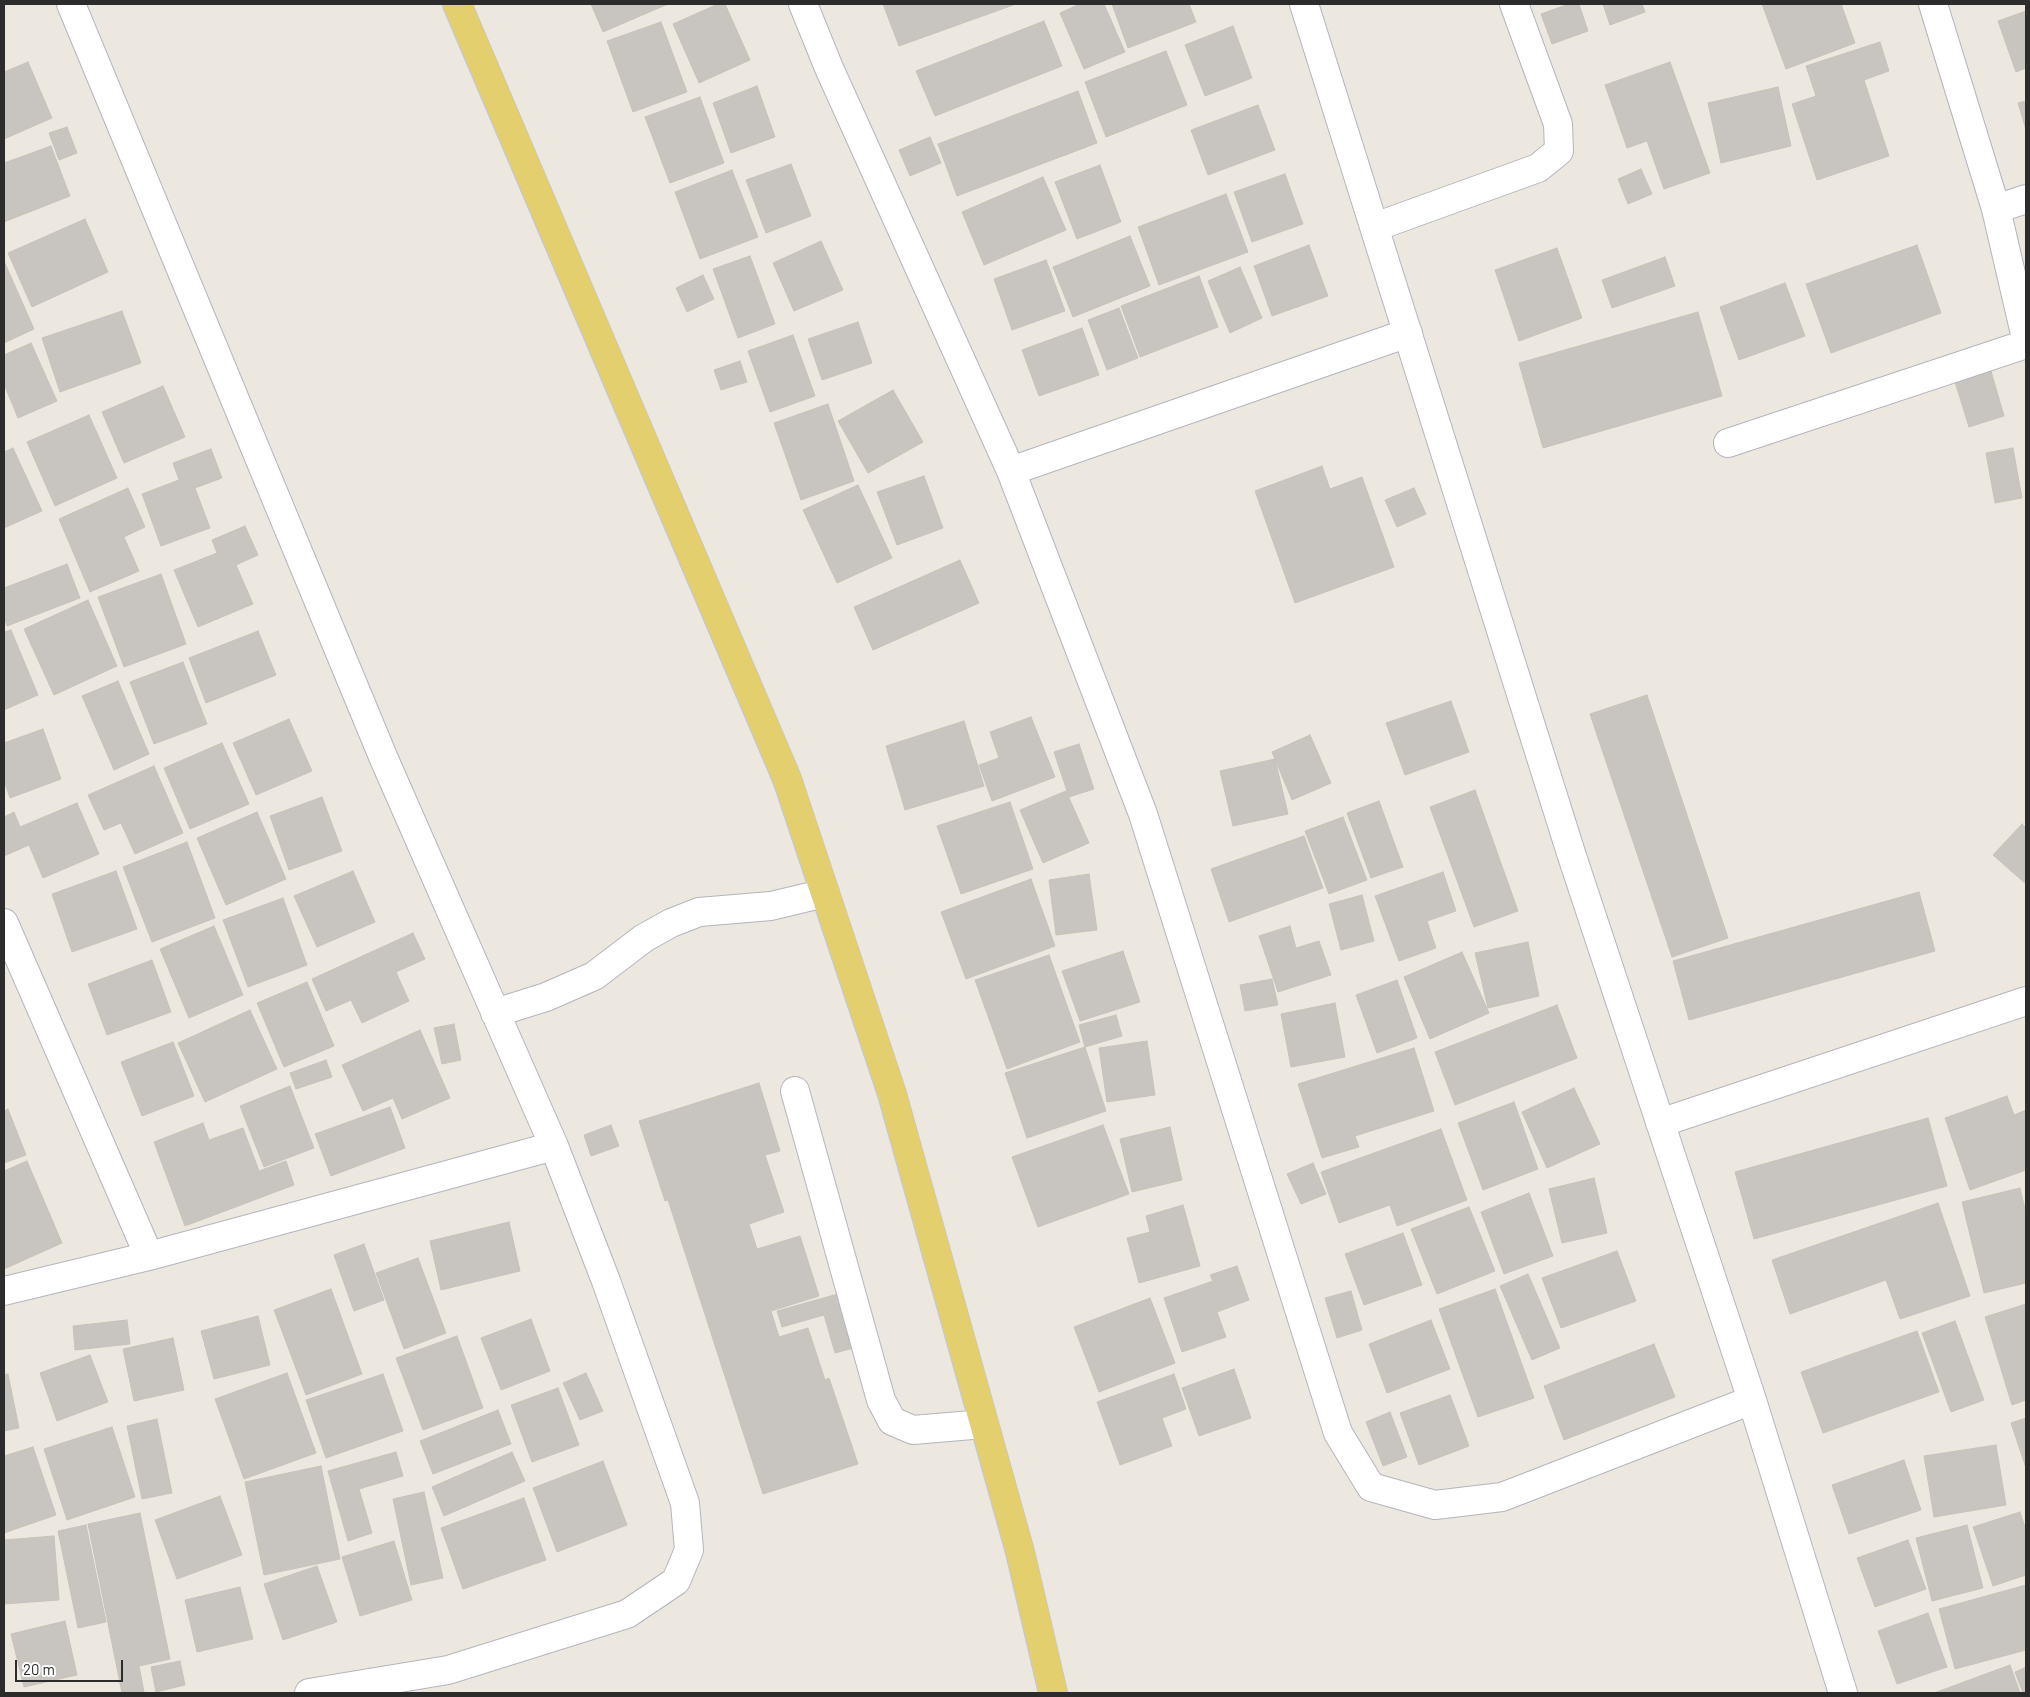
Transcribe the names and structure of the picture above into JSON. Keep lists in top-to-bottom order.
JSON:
{
  "scale_bar": "20 m"
}
